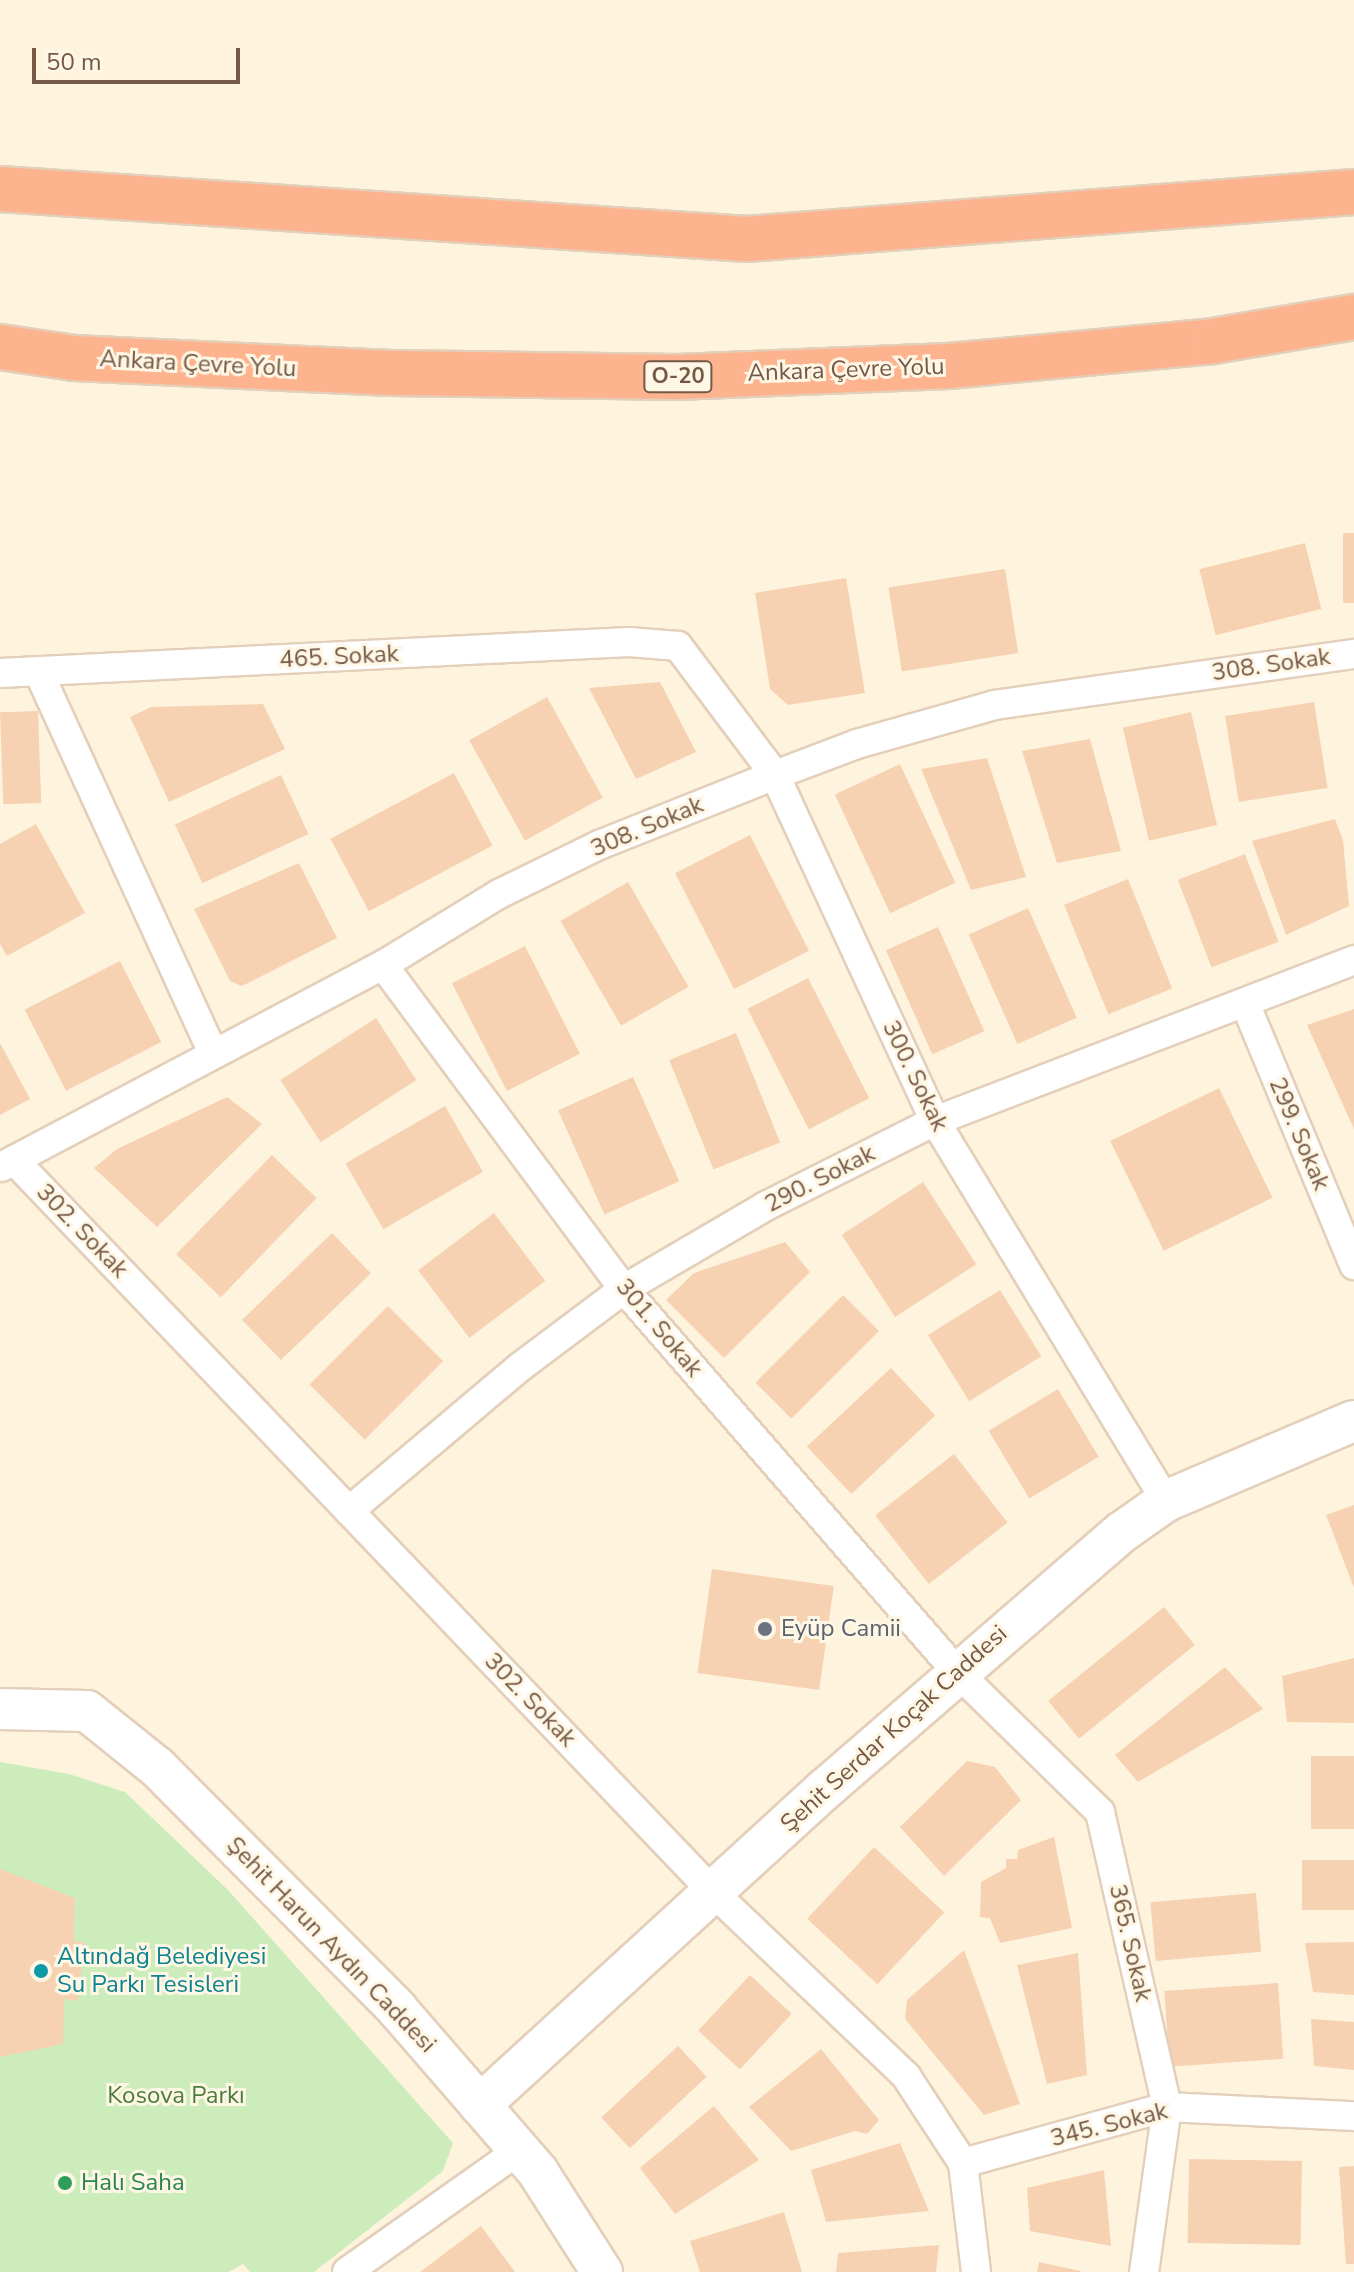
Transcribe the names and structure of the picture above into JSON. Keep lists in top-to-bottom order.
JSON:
{
  "streets": {
    "highway": ["Ankara Çevre Yolu", "O-20"],
    "street": [
      "465. Sokak",
      "308. Sokak",
      "300. Sokak",
      "299. Sokak",
      "290. Sokak",
      "302. Sokak",
      "301. Sokak",
      "Şehit Serdar Koçak Caddesi",
      "365. Sokak",
      "Şehit Harun Aydın Caddesi",
      "345. Sokak"
    ]
  },
  "crossings": [
    ["465. Sokak", "300. Sokak"],
    ["308. Sokak", "300. Sokak"],
    ["308. Sokak", "302. Sokak"],
    ["308. Sokak", "301. Sokak"],
    ["300. Sokak", "290. Sokak"],
    ["300. Sokak", "Şehit Serdar Koçak Caddesi"],
    ["299. Sokak", "290. Sokak"],
    ["290. Sokak", "302. Sokak"],
    ["290. Sokak", "301. Sokak"],
    ["302. Sokak", "Şehit Serdar Koçak Caddesi"],
    ["302. Sokak", "345. Sokak"],
    ["301. Sokak", "Şehit Serdar Koçak Caddesi"],
    ["301. Sokak", "365. Sokak"],
    ["Şehit Serdar Koçak Caddesi", "365. Sokak"],
    ["Şehit Serdar Koçak Caddesi", "Şehit Harun Aydın Caddesi"],
    ["365. Sokak", "345. Sokak"]
  ],
  "parks": ["Kosova Parkı"],
  "places": ["Eyüp Camii", "Altındağ Belediyesi Su Parkı Tesisleri", "Halı Saha"],
  "scale_bar": "50 m"
}
